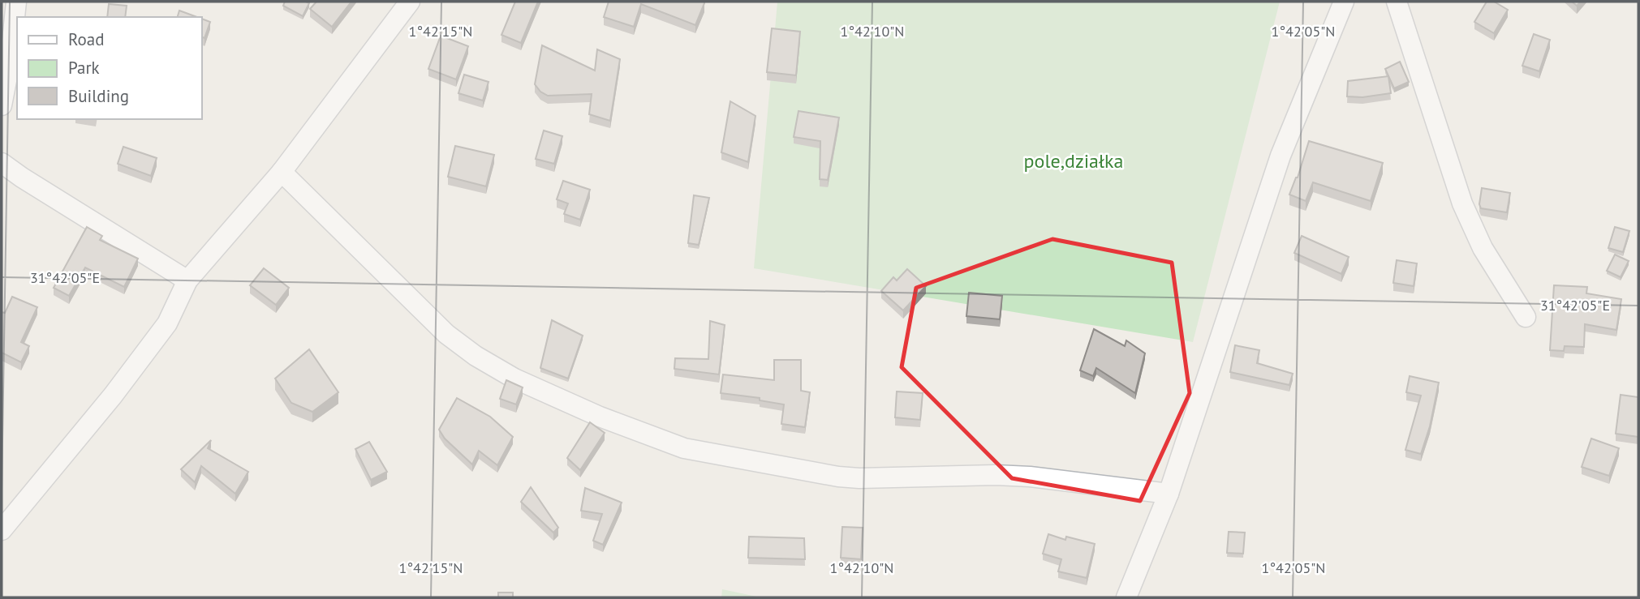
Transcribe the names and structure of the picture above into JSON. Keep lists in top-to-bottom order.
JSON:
{
  "parks": ["pole,działka"],
  "legend": ["Road", "Park", "Building"],
  "coordinates": [
    "1°42'15\"N",
    "1°42'10\"N",
    "1°42'05\"N",
    "31°42'05\"E"
  ]
}
